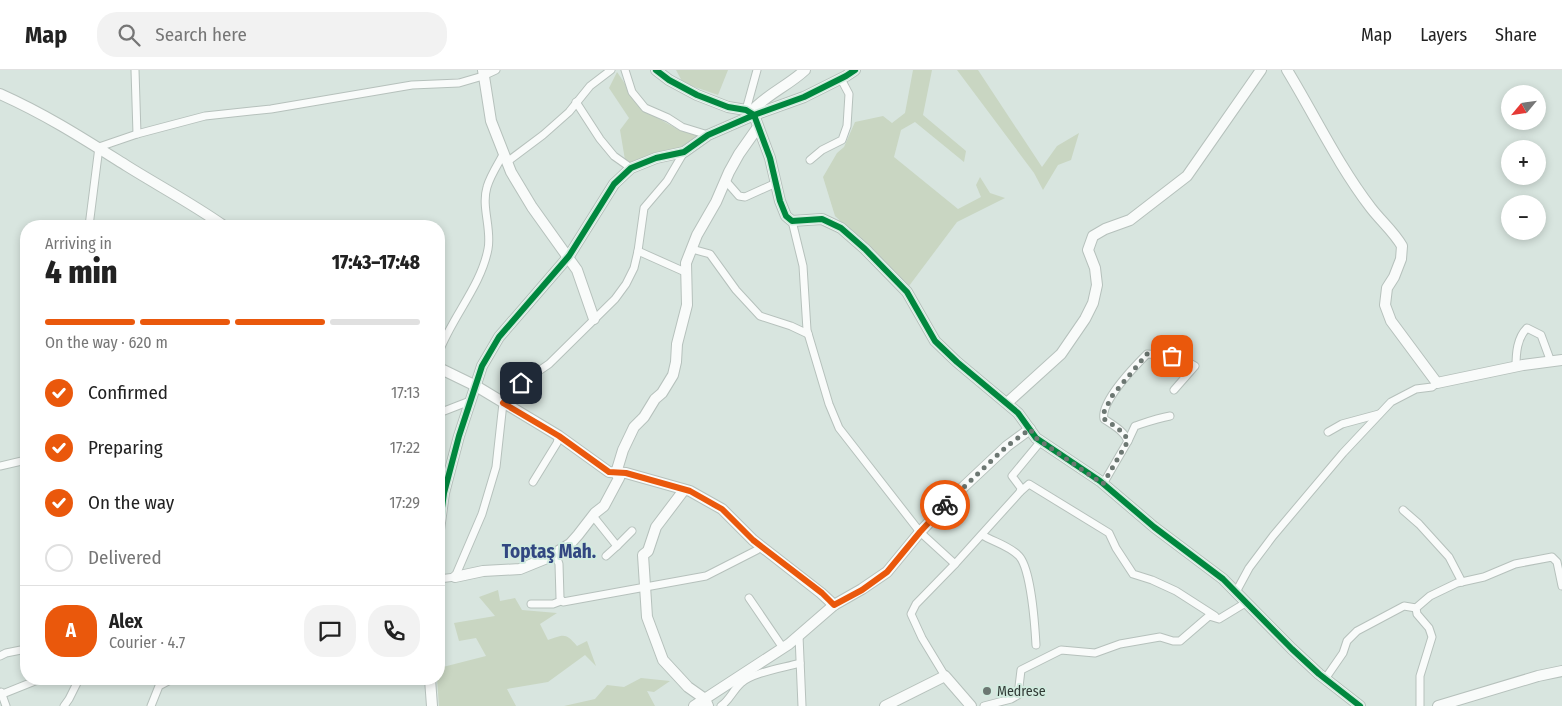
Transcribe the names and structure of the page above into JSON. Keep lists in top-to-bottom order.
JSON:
{
  "districts": ["Toptaş Mah."],
  "places": ["Medrese"],
  "north": "bottom left",
  "page": {
    "header": "Map",
    "search": "Search here",
    "nav": ["Map", "Layers", "Share"],
    "map_buttons": ["+", "−"],
    "heading": ["4 min", "Arriving in", "17:43–17:48"],
    "panel": ["Alex", "Courier · 4.7"],
    "bar": "On the way · 620 m",
    "list": [
      ["Confirmed", "17:13"],
      ["Preparing", "17:22"],
      ["On the way", "17:29"],
      "Delivered"
    ],
    "round": "A"
  }
}
